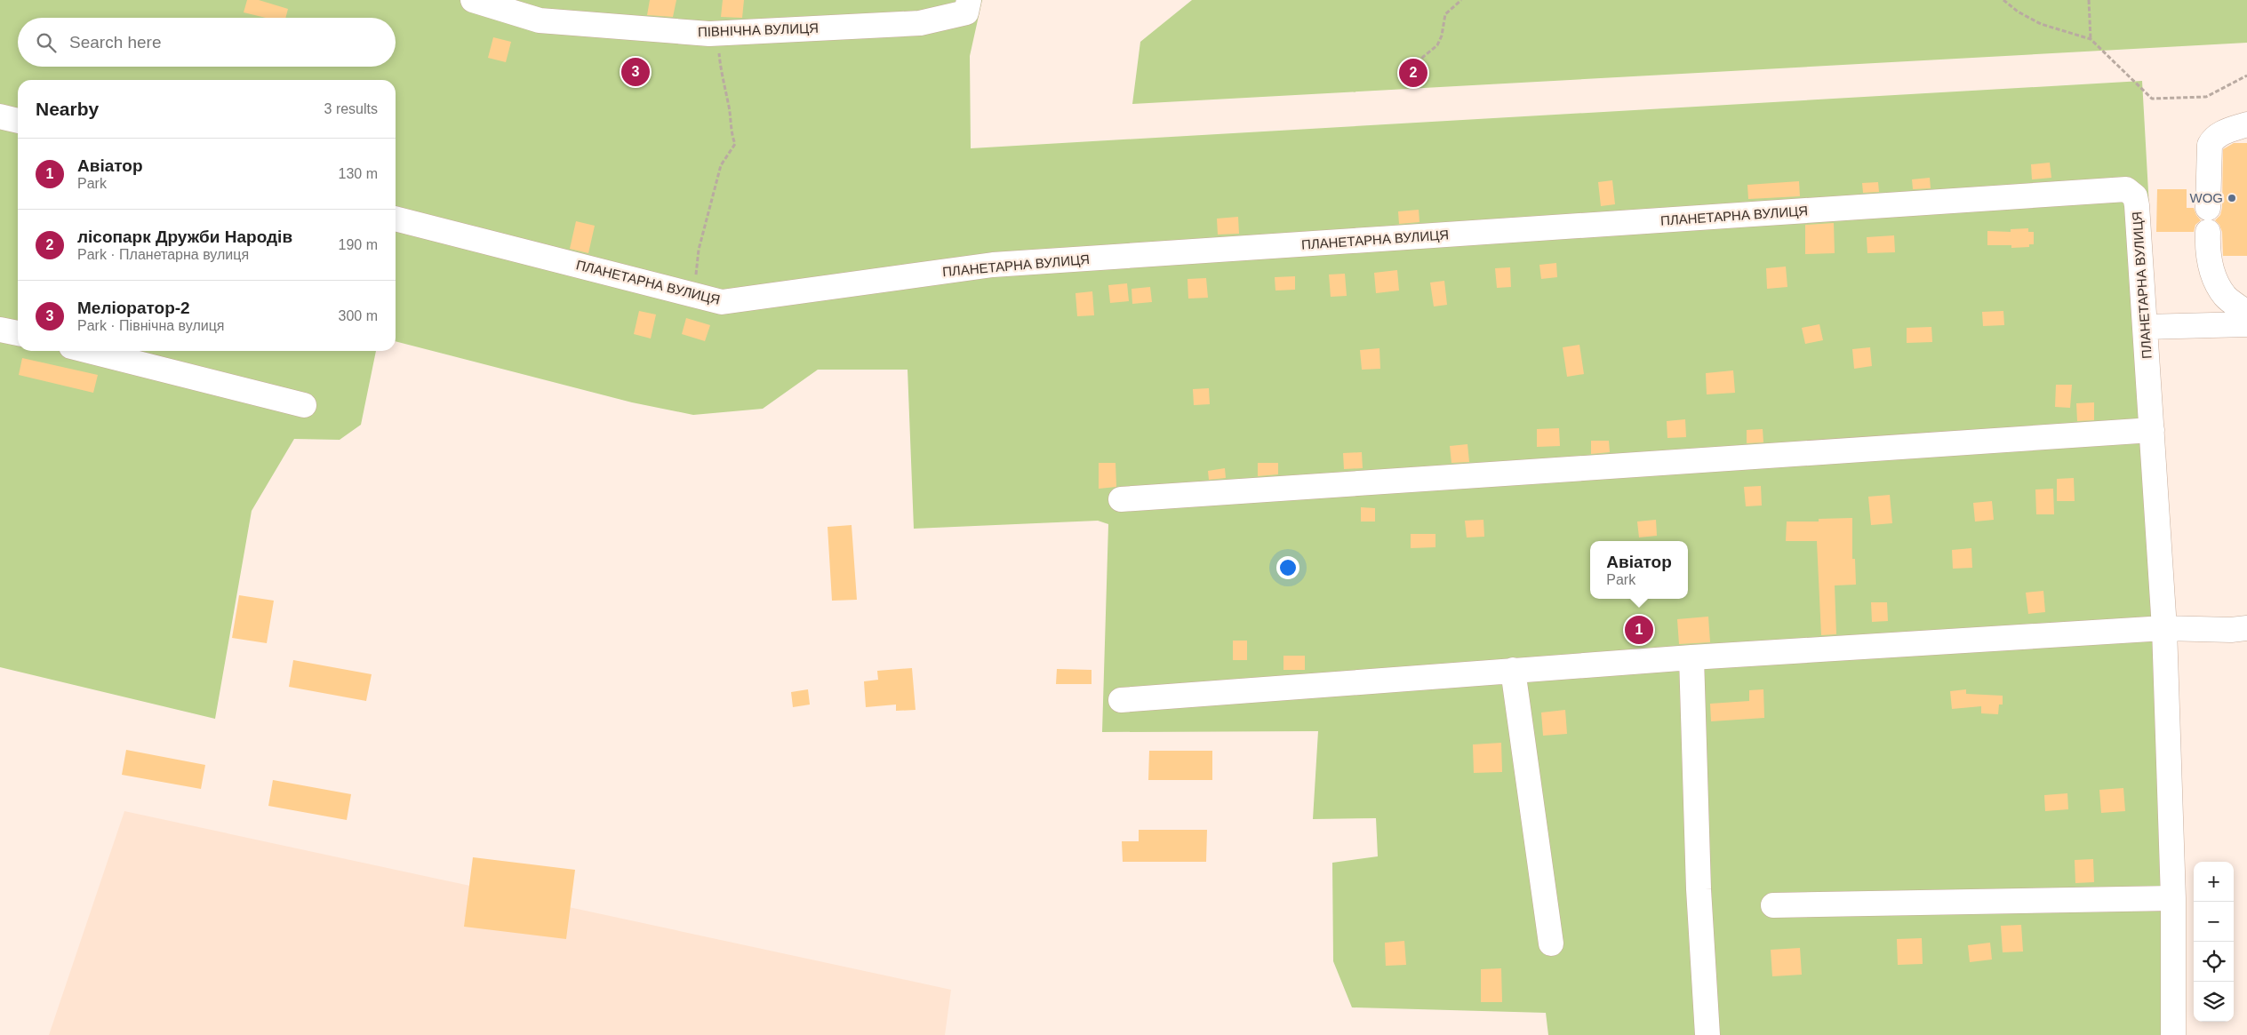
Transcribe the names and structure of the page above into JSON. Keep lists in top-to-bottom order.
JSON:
{
  "streets": {
    "street": ["ПІВНІЧНА ВУЛИЦЯ", "ПЛАНЕТАРНА ВУЛИЦЯ"]
  },
  "places": ["WOG"],
  "page": {
    "search": "Search here",
    "pins": ["3", "2", "1"],
    "heading": ["Nearby", "3 results"],
    "list": [
      {
        "mark": "1",
        "name": "Авіатор",
        "note": "Park",
        "value": "130 m"
      },
      {
        "mark": "2",
        "name": "лісопарк Дружби Народів",
        "note": "Park · Планетарна вулиця",
        "value": "190 m"
      },
      {
        "mark": "3",
        "name": "Меліоратор-2",
        "note": "Park · Північна вулиця",
        "value": "300 m"
      }
    ],
    "popup": ["Авіатор", "Park"],
    "map_buttons": ["+", "−"]
  }
}
